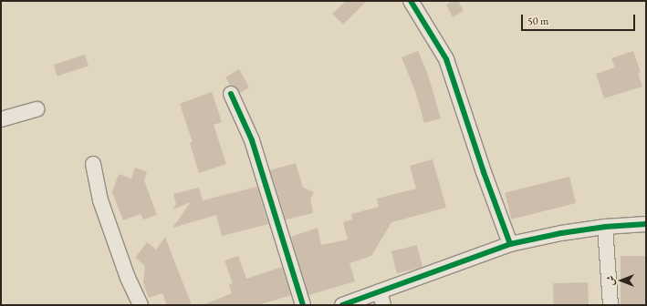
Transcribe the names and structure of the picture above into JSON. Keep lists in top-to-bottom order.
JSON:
{
  "scale_bar": "50 m",
  "north": "left"
}
